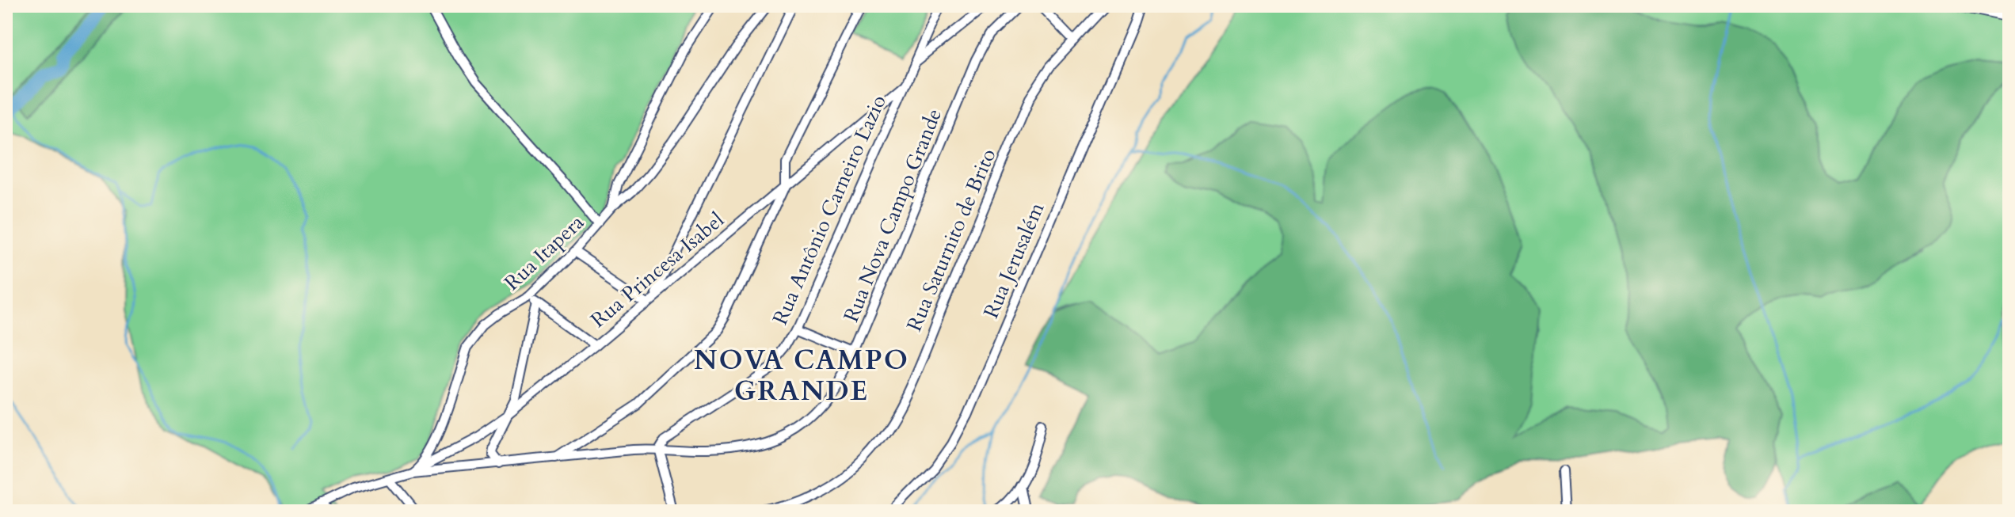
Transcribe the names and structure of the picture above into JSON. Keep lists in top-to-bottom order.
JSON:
{
  "streets": {
    "street": [
      "Rua Antônio Carneiro Lazio",
      "Rua Nova Campo Grande",
      "Rua Saturnito de Brito",
      "Rua Itapera",
      "Rua Jerusalém",
      "Rua Princesa Isabel"
    ]
  },
  "crossings": [
    ["Rua Antônio Carneiro Lazio", "Rua Nova Campo Grande"],
    ["Rua Antônio Carneiro Lazio", "Rua Princesa Isabel"],
    ["Rua Nova Campo Grande", "Rua Itapera"],
    ["Rua Itapera", "Rua Princesa Isabel"]
  ],
  "districts": ["NOVA CAMPO GRANDE"]
}
